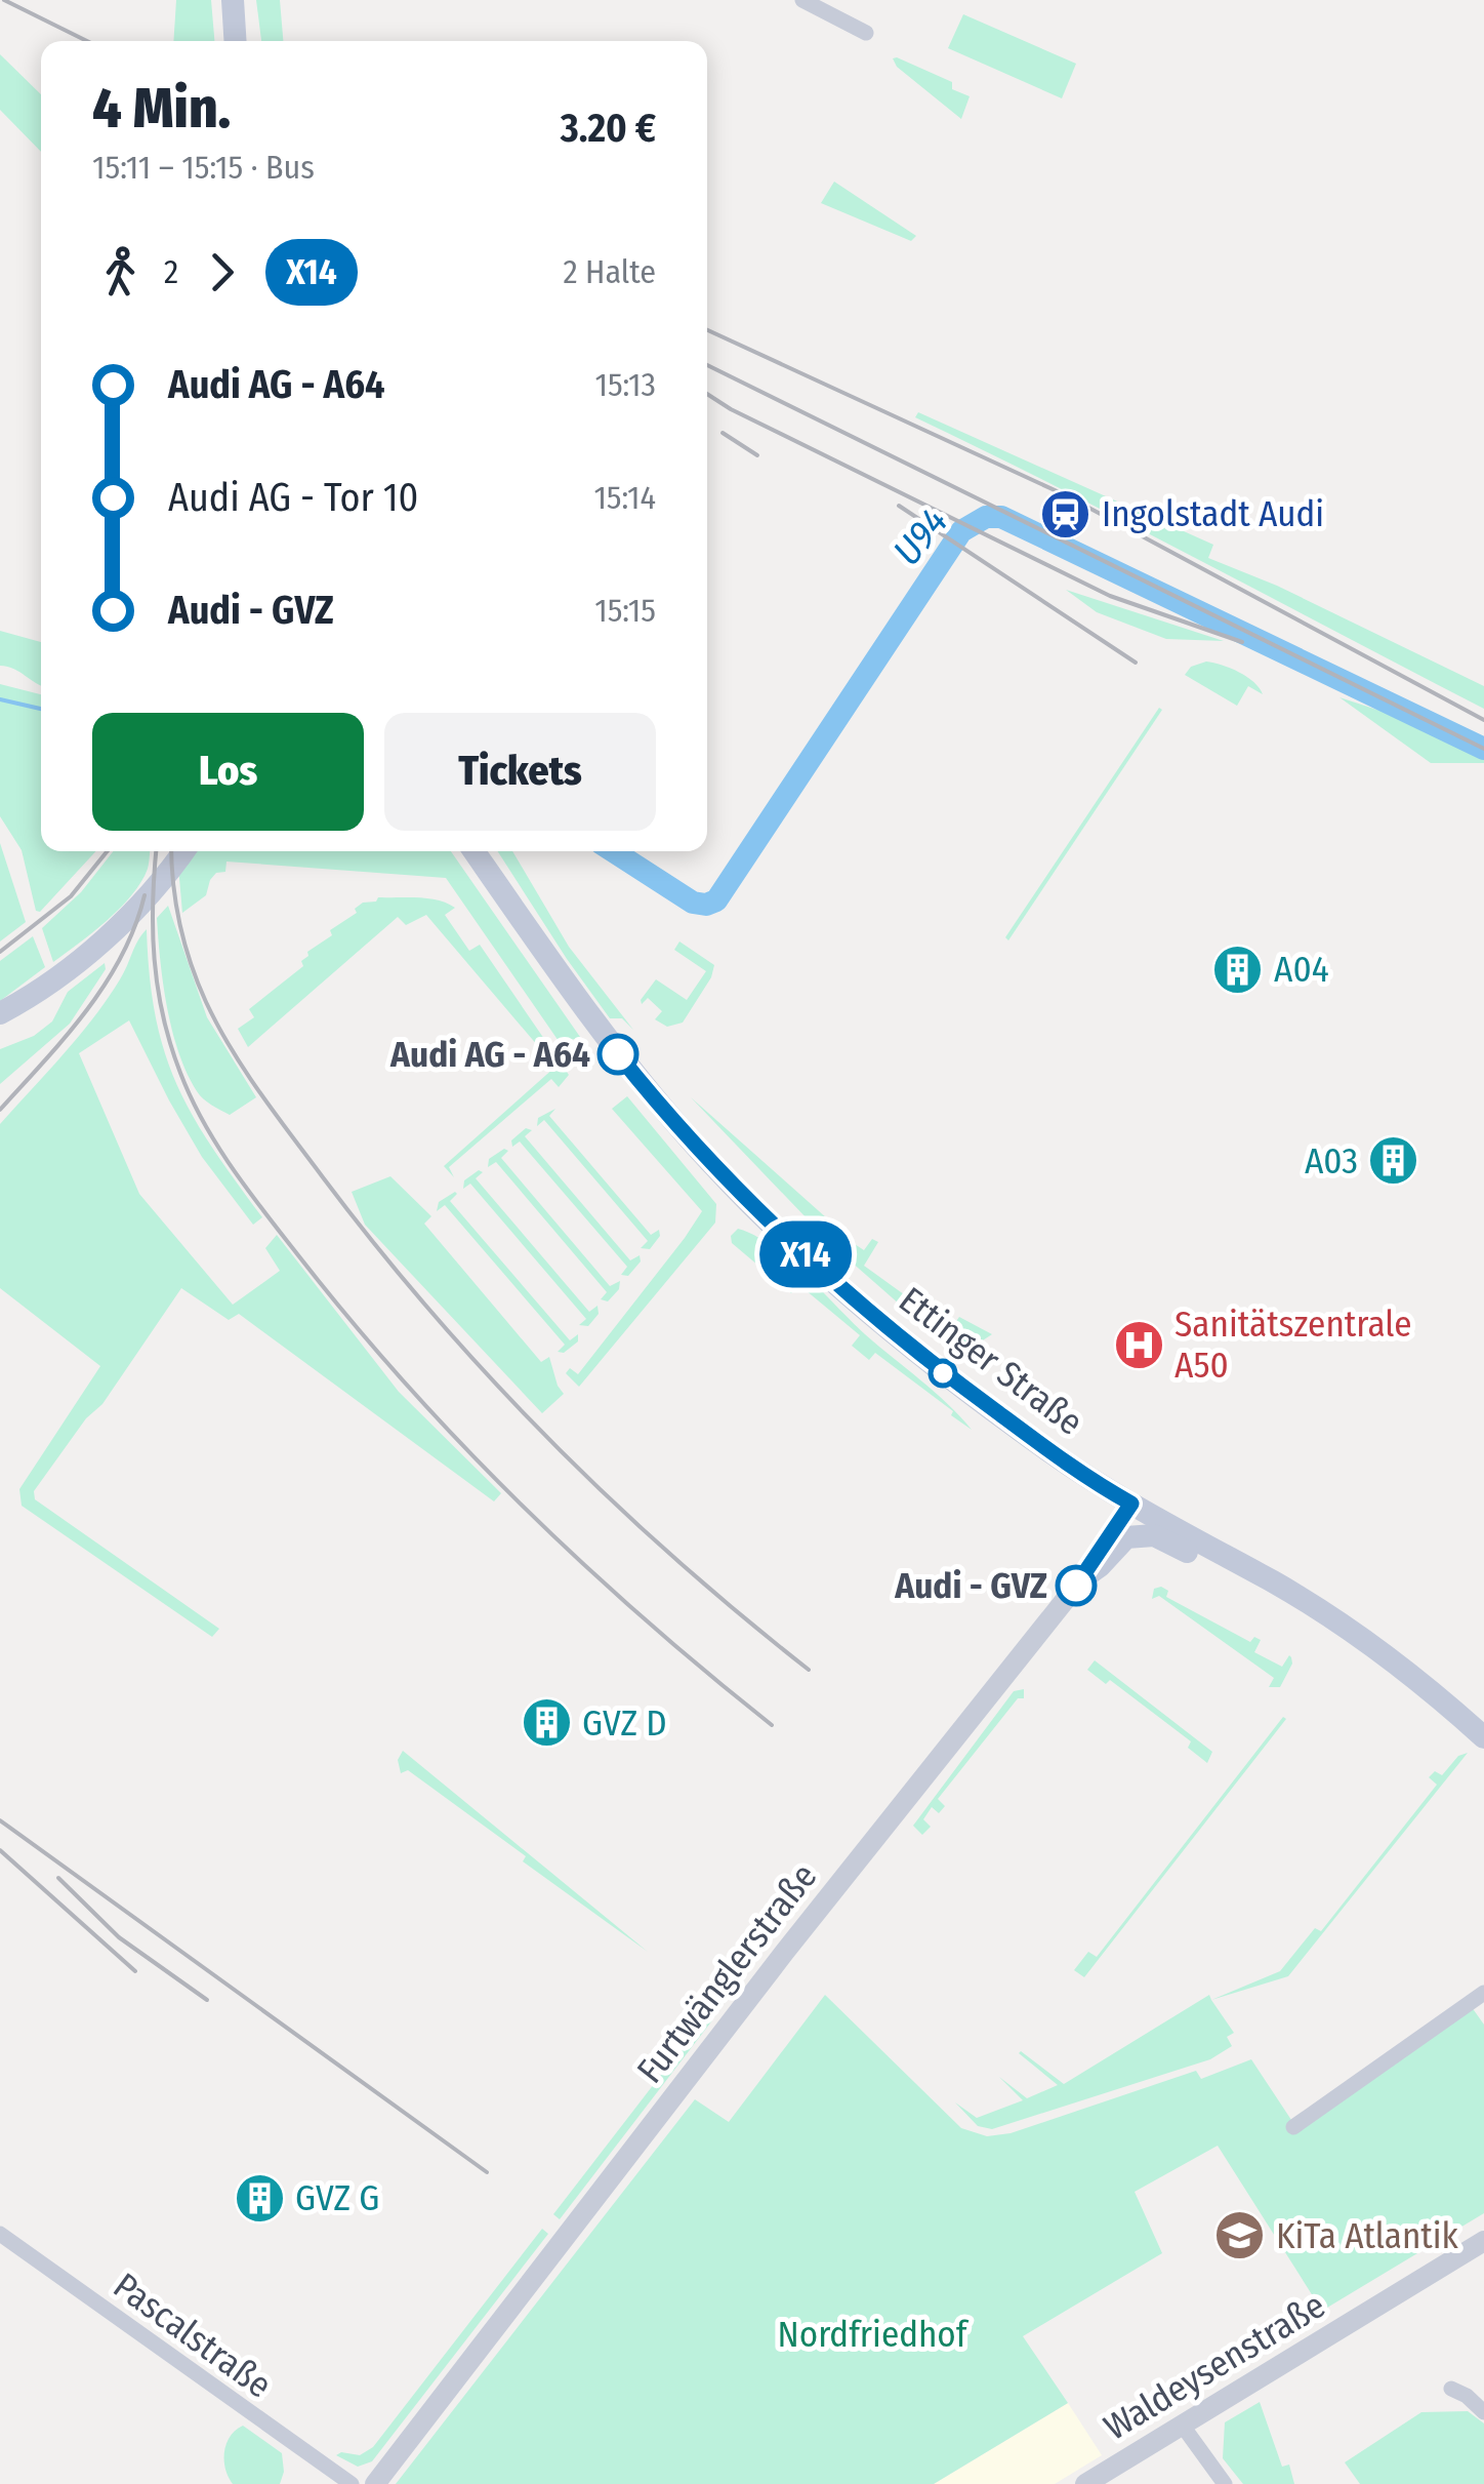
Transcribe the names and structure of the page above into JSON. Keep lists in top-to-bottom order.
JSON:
{
  "streets": {
    "main road": ["Ettinger Straße"],
    "street": ["Furtwänglerstraße", "Pascalstraße", "Waldeysenstraße"]
  },
  "crossings": [
    ["Ettinger Straße", "Furtwänglerstraße"]
  ],
  "water": ["U94"],
  "parks": ["Nordfriedhof"],
  "places": {
    "station": ["Ingolstadt Audi"],
    "building": [
      "A04",
      "A03",
      "GVZ D",
      "GVZ G"
    ],
    "other": ["Audi AG - A64", "Audi - GVZ"],
    "hospital": ["Sanitätszentrale A50"],
    "school or university": ["KiTa Atlantik"]
  },
  "lines": ["bus line X14"],
  "page": {
    "on_map": "X14",
    "heading": ["4 Min.", "15:11 – 15:15 · Bus", "3.20 €"],
    "legs": ["2", "X14", "2 Halte"],
    "list": [
      {
        "name": "Audi AG - A64",
        "value": "15:13"
      },
      {
        "name": "Audi AG - Tor 10",
        "value": "15:14"
      },
      {
        "name": "Audi - GVZ",
        "value": "15:15"
      }
    ],
    "buttons": ["Los", "Tickets"]
  }
}
